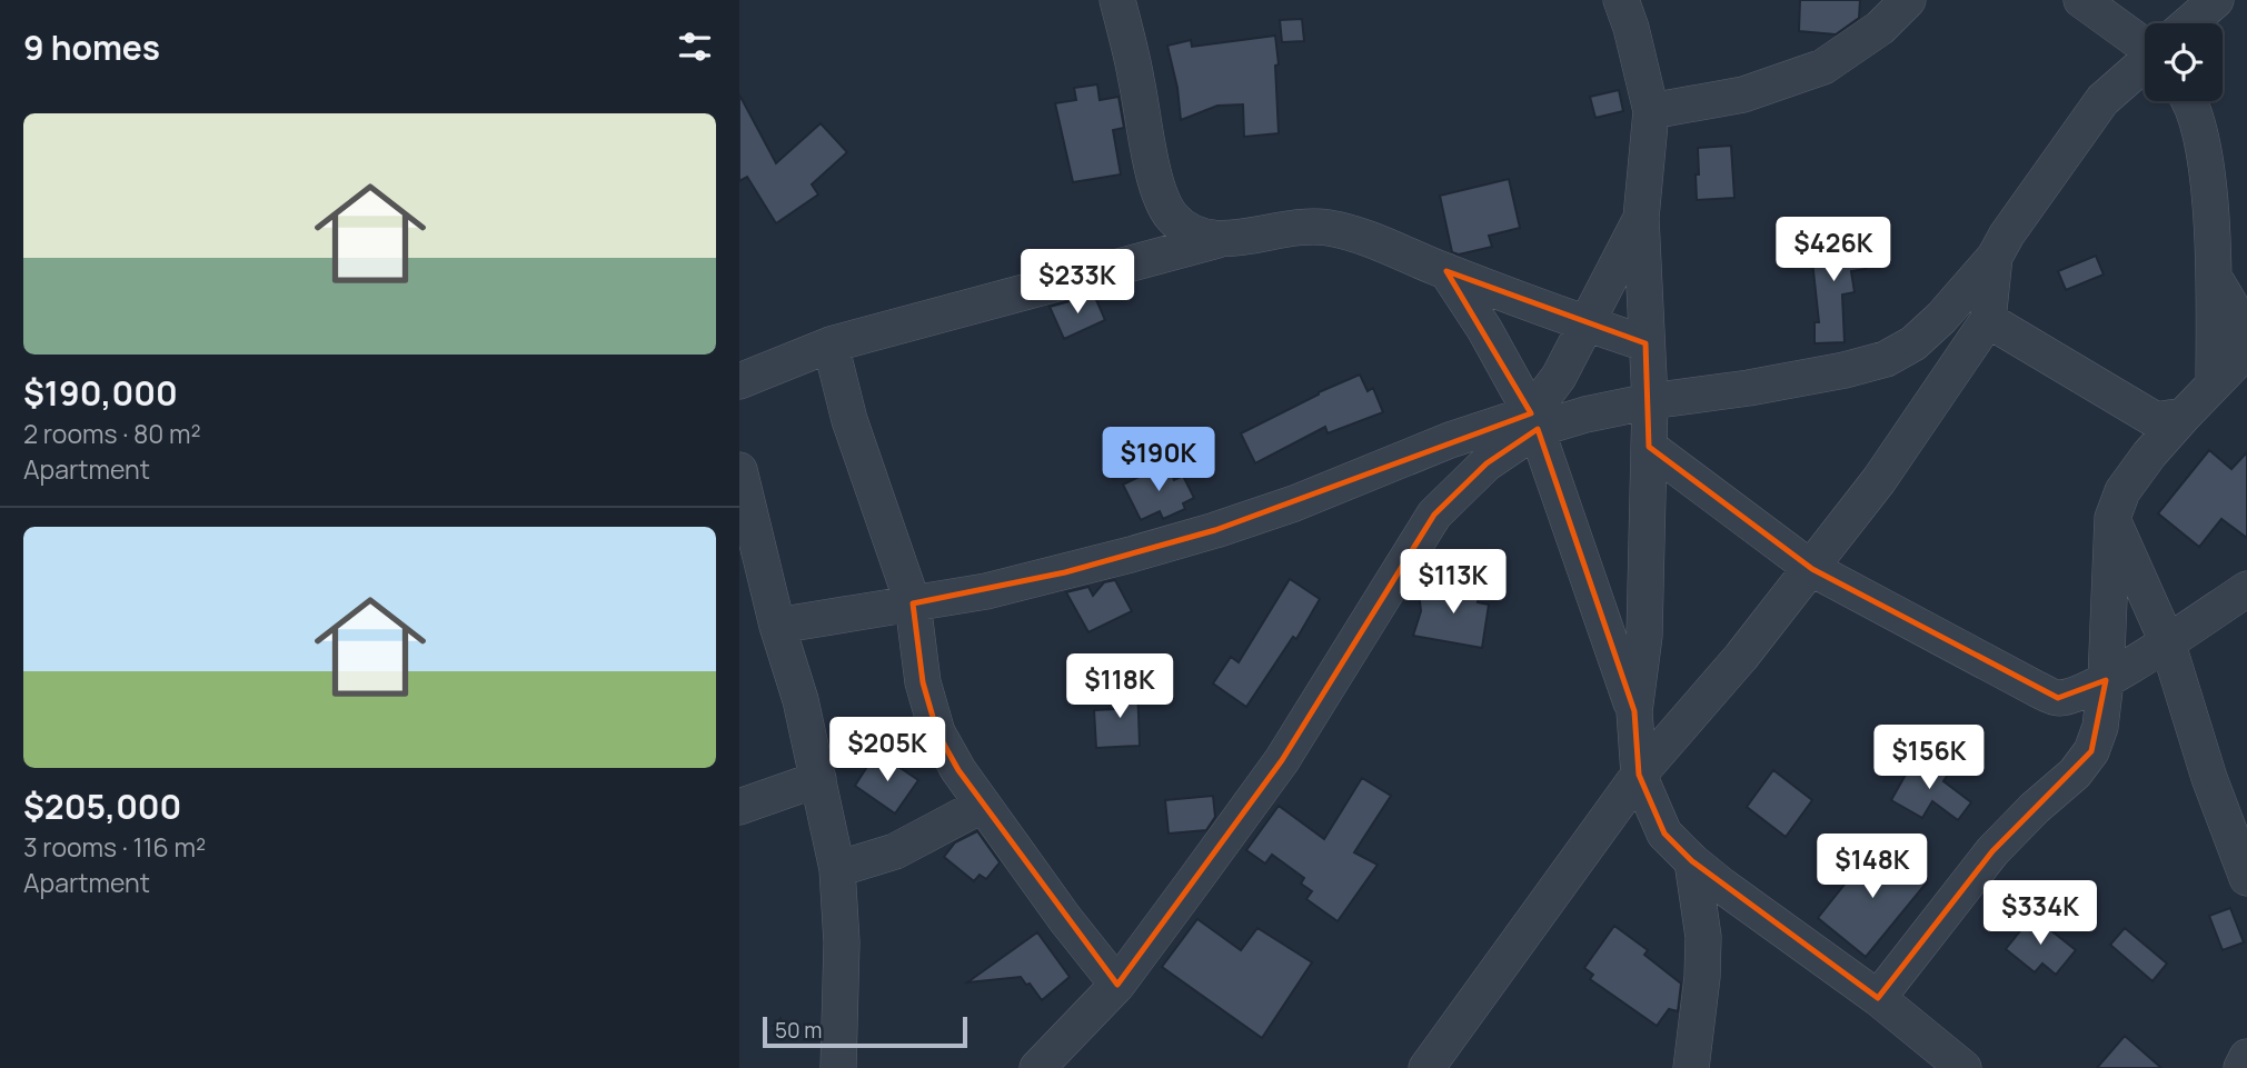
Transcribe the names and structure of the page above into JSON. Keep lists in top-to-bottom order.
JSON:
{
  "scale_bar": "50 m",
  "page": {
    "heading": "9 homes",
    "list": [
      {
        "name": "$190,000",
        "note": "2 rooms · 80 m² · Apartment"
      },
      {
        "name": "$205,000",
        "note": "3 rooms · 116 m² · Apartment"
      }
    ],
    "price": [
      "$426K",
      "$233K",
      "$190K",
      "$113K",
      "$118K",
      "$205K",
      "$156K",
      "$148K",
      "$334K"
    ],
    "scale": "50 m"
  }
}
